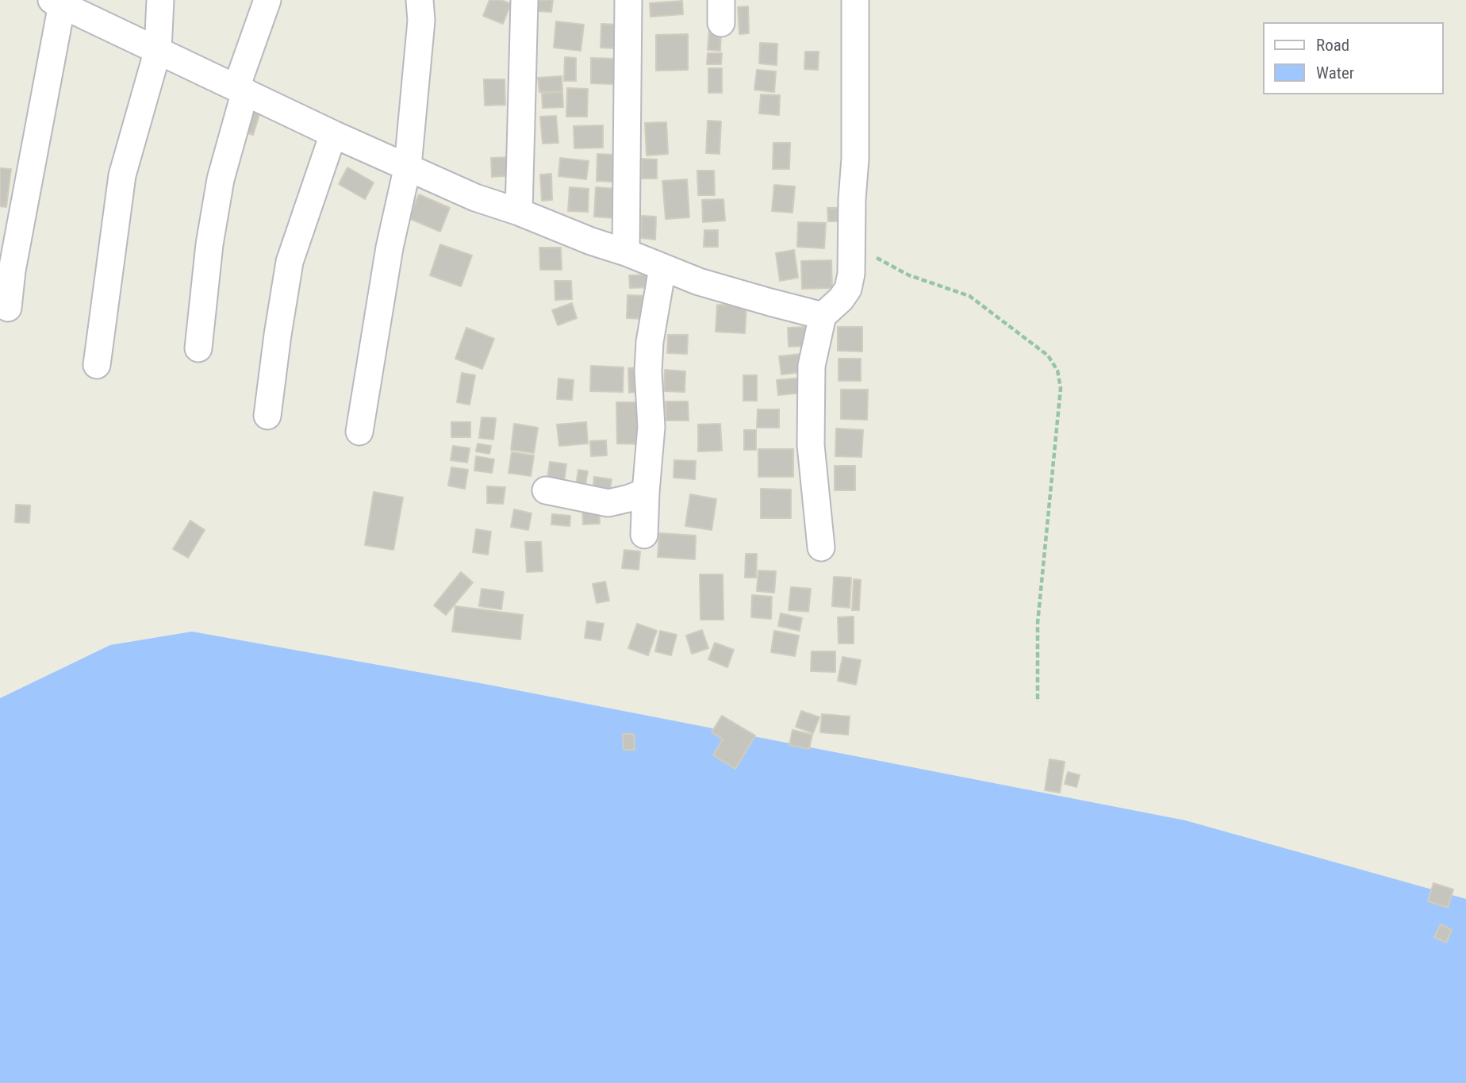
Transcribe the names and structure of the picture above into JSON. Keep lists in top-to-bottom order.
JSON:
{
  "legend": ["Road", "Water"]
}
